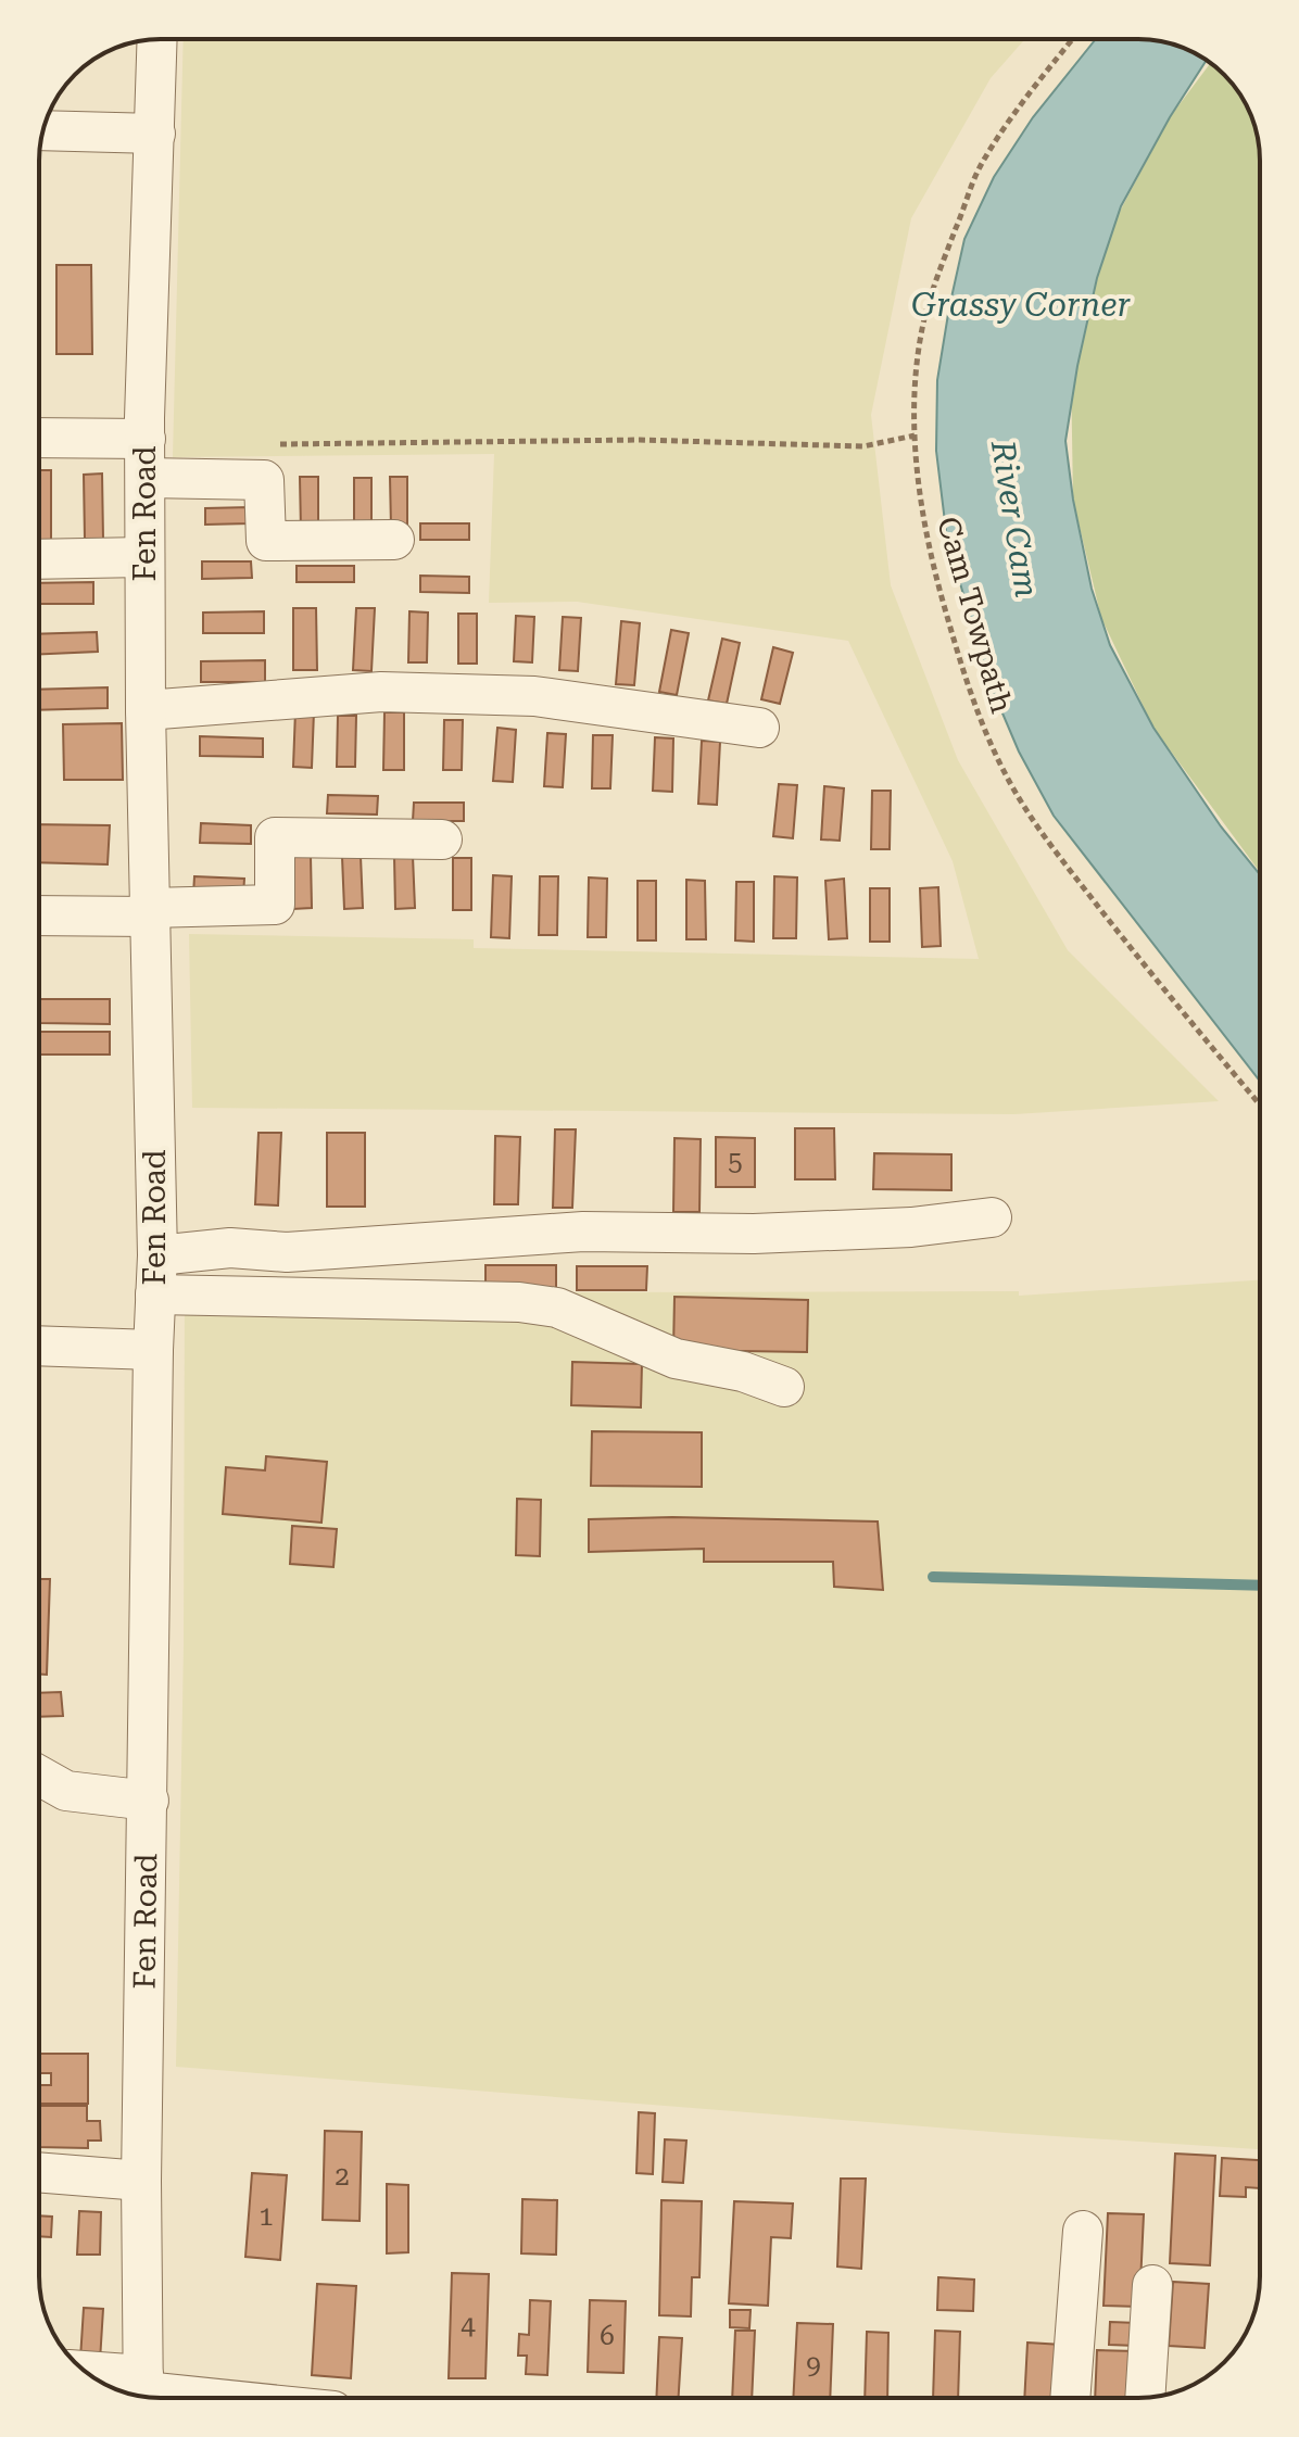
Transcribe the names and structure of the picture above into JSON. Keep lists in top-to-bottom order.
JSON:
{
  "streets": {
    "street": ["Fen Road"],
    "path": ["Cam Towpath"]
  },
  "water": ["Grassy Corner", "River Cam"],
  "house_numbers": [
    "5",
    "2",
    "1",
    "4",
    "6",
    "9"
  ]
}
